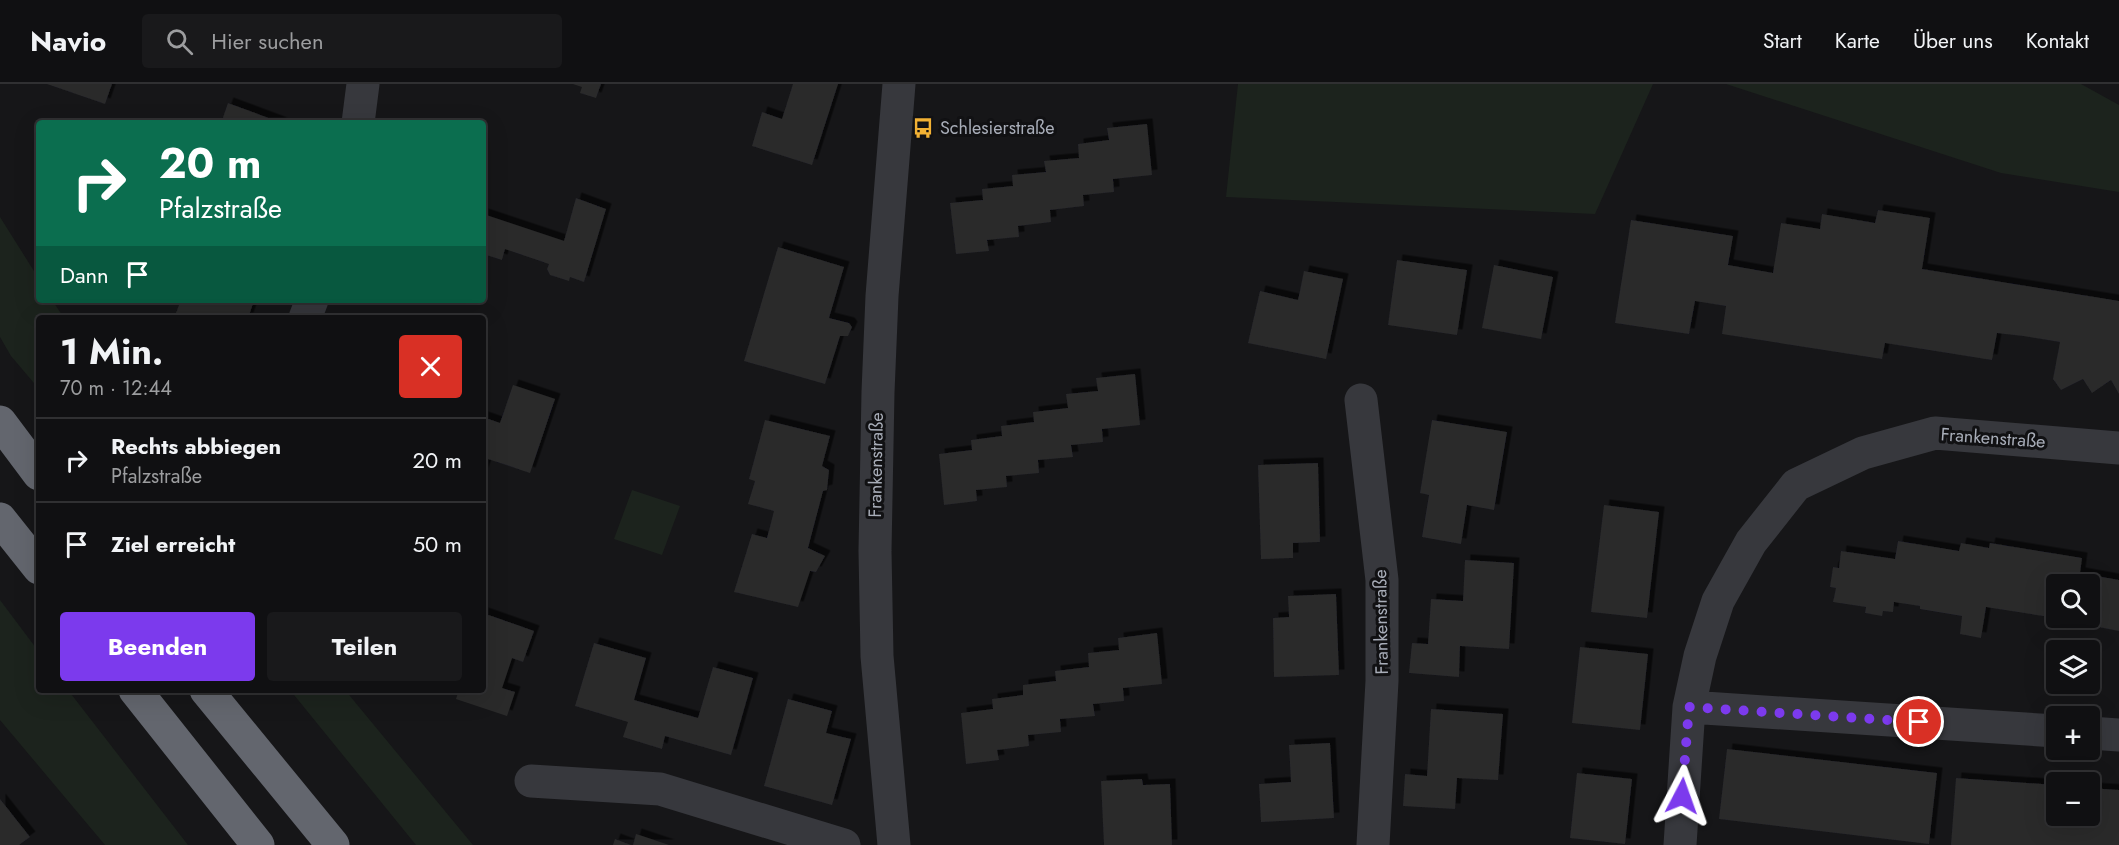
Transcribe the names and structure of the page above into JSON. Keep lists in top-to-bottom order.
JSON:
{
  "streets": {
    "street": ["Frankenstraße"]
  },
  "places": {
    "bus stop": ["Schlesierstraße"]
  },
  "page": {
    "header": "Navio",
    "search": "Hier suchen",
    "nav": [
      "Start",
      "Karte",
      "Über uns",
      "Kontakt"
    ],
    "turn": ["20 m", "Pfalzstraße"],
    "then": "Dann",
    "heading": ["1 Min.", "70 m · 12:44"],
    "list": [
      {
        "name": "Rechts abbiegen",
        "note": "Pfalzstraße",
        "value": "20 m"
      },
      {
        "name": "Ziel erreicht",
        "value": "50 m"
      }
    ],
    "map_buttons": ["+", "−"],
    "buttons": ["Beenden", "Teilen"]
  }
}
